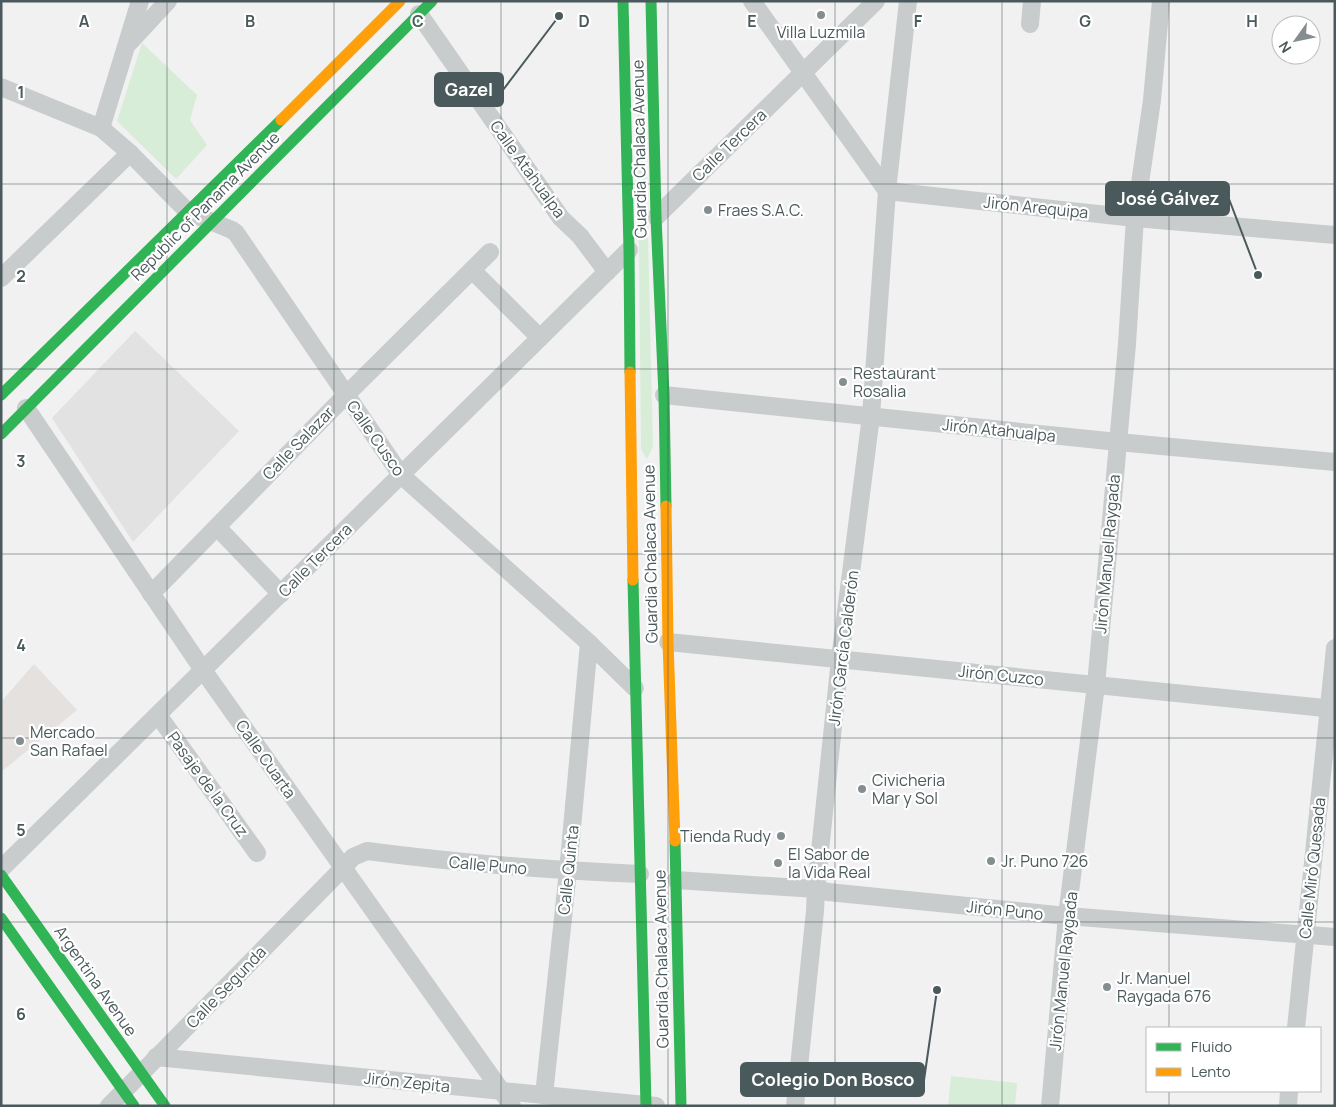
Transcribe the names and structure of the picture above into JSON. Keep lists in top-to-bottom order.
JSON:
{
  "streets": {
    "main road": ["Guardia Chalaca Avenue", "Republic of Panama Avenue", "Argentina Avenue"],
    "street": [
      "Calle Tercera",
      "Calle Atahualpa",
      "Jirón Arequipa",
      "Jirón Atahualpa",
      "Calle Cusco",
      "Calle Salazar",
      "Jirón Manuel Raygada",
      "Jirón García Calderón",
      "Jirón Cuzco",
      "Calle Cuarta",
      "Pasaje de la Cruz",
      "Calle Puno",
      "Calle Miró Quesada",
      "Calle Quinta",
      "Jirón Puno",
      "Calle Segunda",
      "Jirón Zepita"
    ]
  },
  "crossings": [
    ["Calle Tercera", "Guardia Chalaca Avenue"],
    ["Calle Tercera", "Calle Atahualpa"],
    ["Calle Tercera", "Calle Cusco"],
    ["Calle Tercera", "Calle Cuarta"],
    ["Calle Tercera", "Pasaje de la Cruz"],
    ["Guardia Chalaca Avenue", "Jirón Atahualpa"],
    ["Guardia Chalaca Avenue", "Calle Cusco"],
    ["Guardia Chalaca Avenue", "Jirón Cuzco"],
    ["Guardia Chalaca Avenue", "Calle Puno"],
    ["Guardia Chalaca Avenue", "Jirón Puno"],
    ["Guardia Chalaca Avenue", "Jirón Zepita"],
    ["Calle Atahualpa", "Republic of Panama Avenue"],
    ["Republic of Panama Avenue", "Calle Cusco"],
    ["Republic of Panama Avenue", "Calle Cuarta"],
    ["Jirón Arequipa", "Jirón Manuel Raygada"],
    ["Jirón Arequipa", "Jirón García Calderón"],
    ["Jirón Atahualpa", "Jirón Manuel Raygada"],
    ["Jirón Atahualpa", "Jirón García Calderón"],
    ["Calle Cusco", "Calle Salazar"],
    ["Calle Cusco", "Calle Quinta"],
    ["Calle Salazar", "Calle Cuarta"],
    ["Jirón Manuel Raygada", "Jirón Cuzco"],
    ["Jirón Manuel Raygada", "Jirón Puno"],
    ["Jirón García Calderón", "Jirón Cuzco"],
    ["Jirón García Calderón", "Jirón Puno"],
    ["Jirón Cuzco", "Calle Miró Quesada"],
    ["Calle Cuarta", "Calle Puno"],
    ["Calle Cuarta", "Calle Segunda"],
    ["Calle Cuarta", "Jirón Zepita"],
    ["Calle Puno", "Calle Quinta"],
    ["Calle Puno", "Calle Segunda"],
    ["Calle Miró Quesada", "Jirón Puno"],
    ["Calle Quinta", "Jirón Zepita"],
    ["Argentina Avenue", "Calle Segunda"],
    ["Calle Segunda", "Jirón Zepita"]
  ],
  "places": [
    "Villa Luzmila",
    "Gazel",
    "Fraes S.A.C.",
    "José Gálvez",
    "Restaurant Rosalia",
    "Mercado San Rafael",
    "Civicheria Mar y Sol",
    "Tienda Rudy",
    "Jr. Puno 726",
    "El Sabor de la Vida Real",
    "Jr. Manuel Raygada 676",
    "Colegio Don Bosco"
  ],
  "legend": ["Fluido", "Lento"],
  "north": "bottom left",
  "grid": {
    "columns": [
      "A",
      "B",
      "C",
      "D",
      "E",
      "F",
      "G",
      "H"
    ],
    "rows": [
      "1",
      "2",
      "3",
      "4",
      "5",
      "6"
    ]
  }
}
